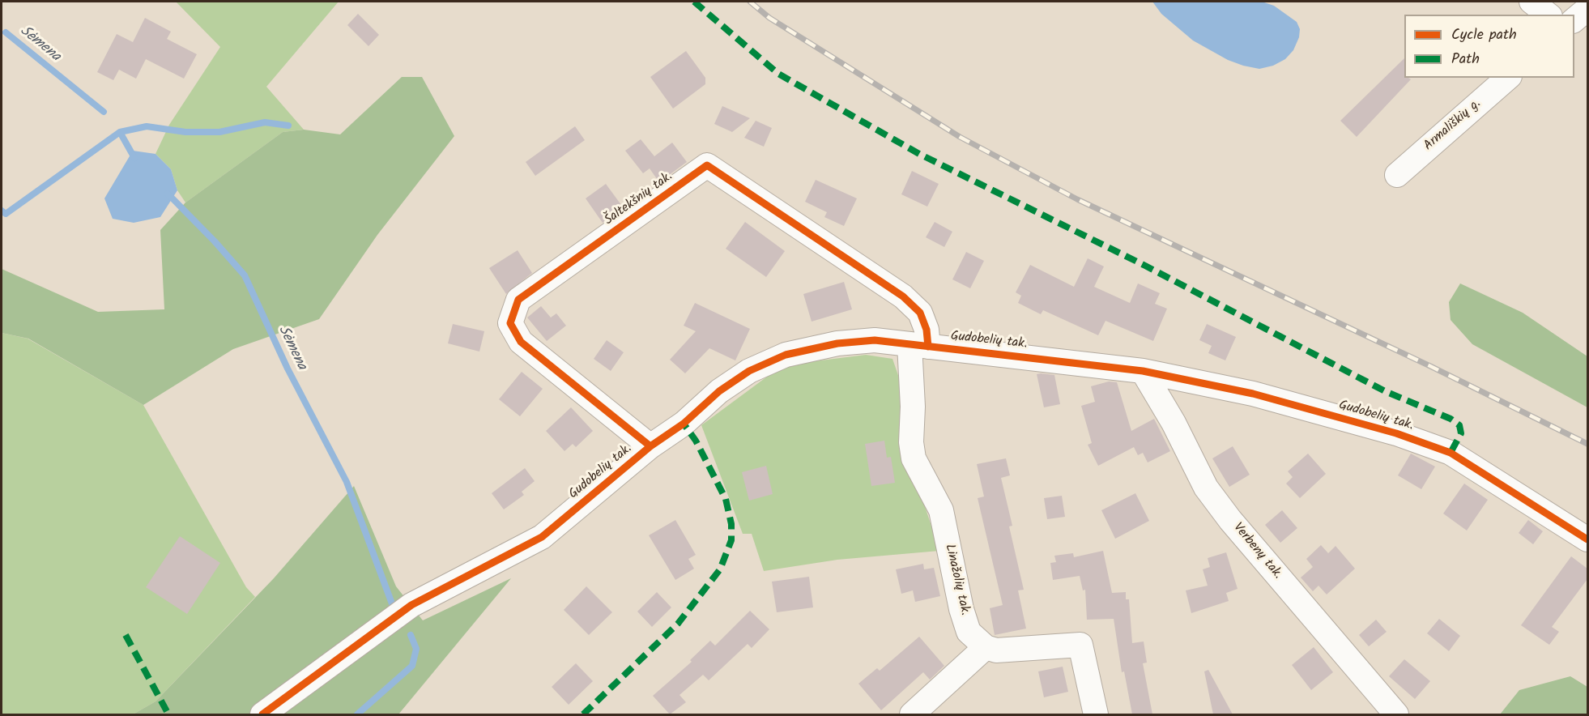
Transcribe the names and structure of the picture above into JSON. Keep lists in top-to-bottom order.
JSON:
{
  "streets": {
    "street": [
      "Armališkių g.",
      "Šaltekšnių tak.",
      "Gudobelių tak.",
      "Verbenų tak.",
      "Linažolių tak."
    ]
  },
  "crossings": [
    ["Šaltekšnių tak.", "Gudobelių tak."],
    ["Šaltekšnių tak.", "Linažolių tak."],
    ["Gudobelių tak.", "Verbenų tak."],
    ["Gudobelių tak.", "Linažolių tak."]
  ],
  "water": ["Sėmena"],
  "legend": ["Cycle path", "Path"]
}
